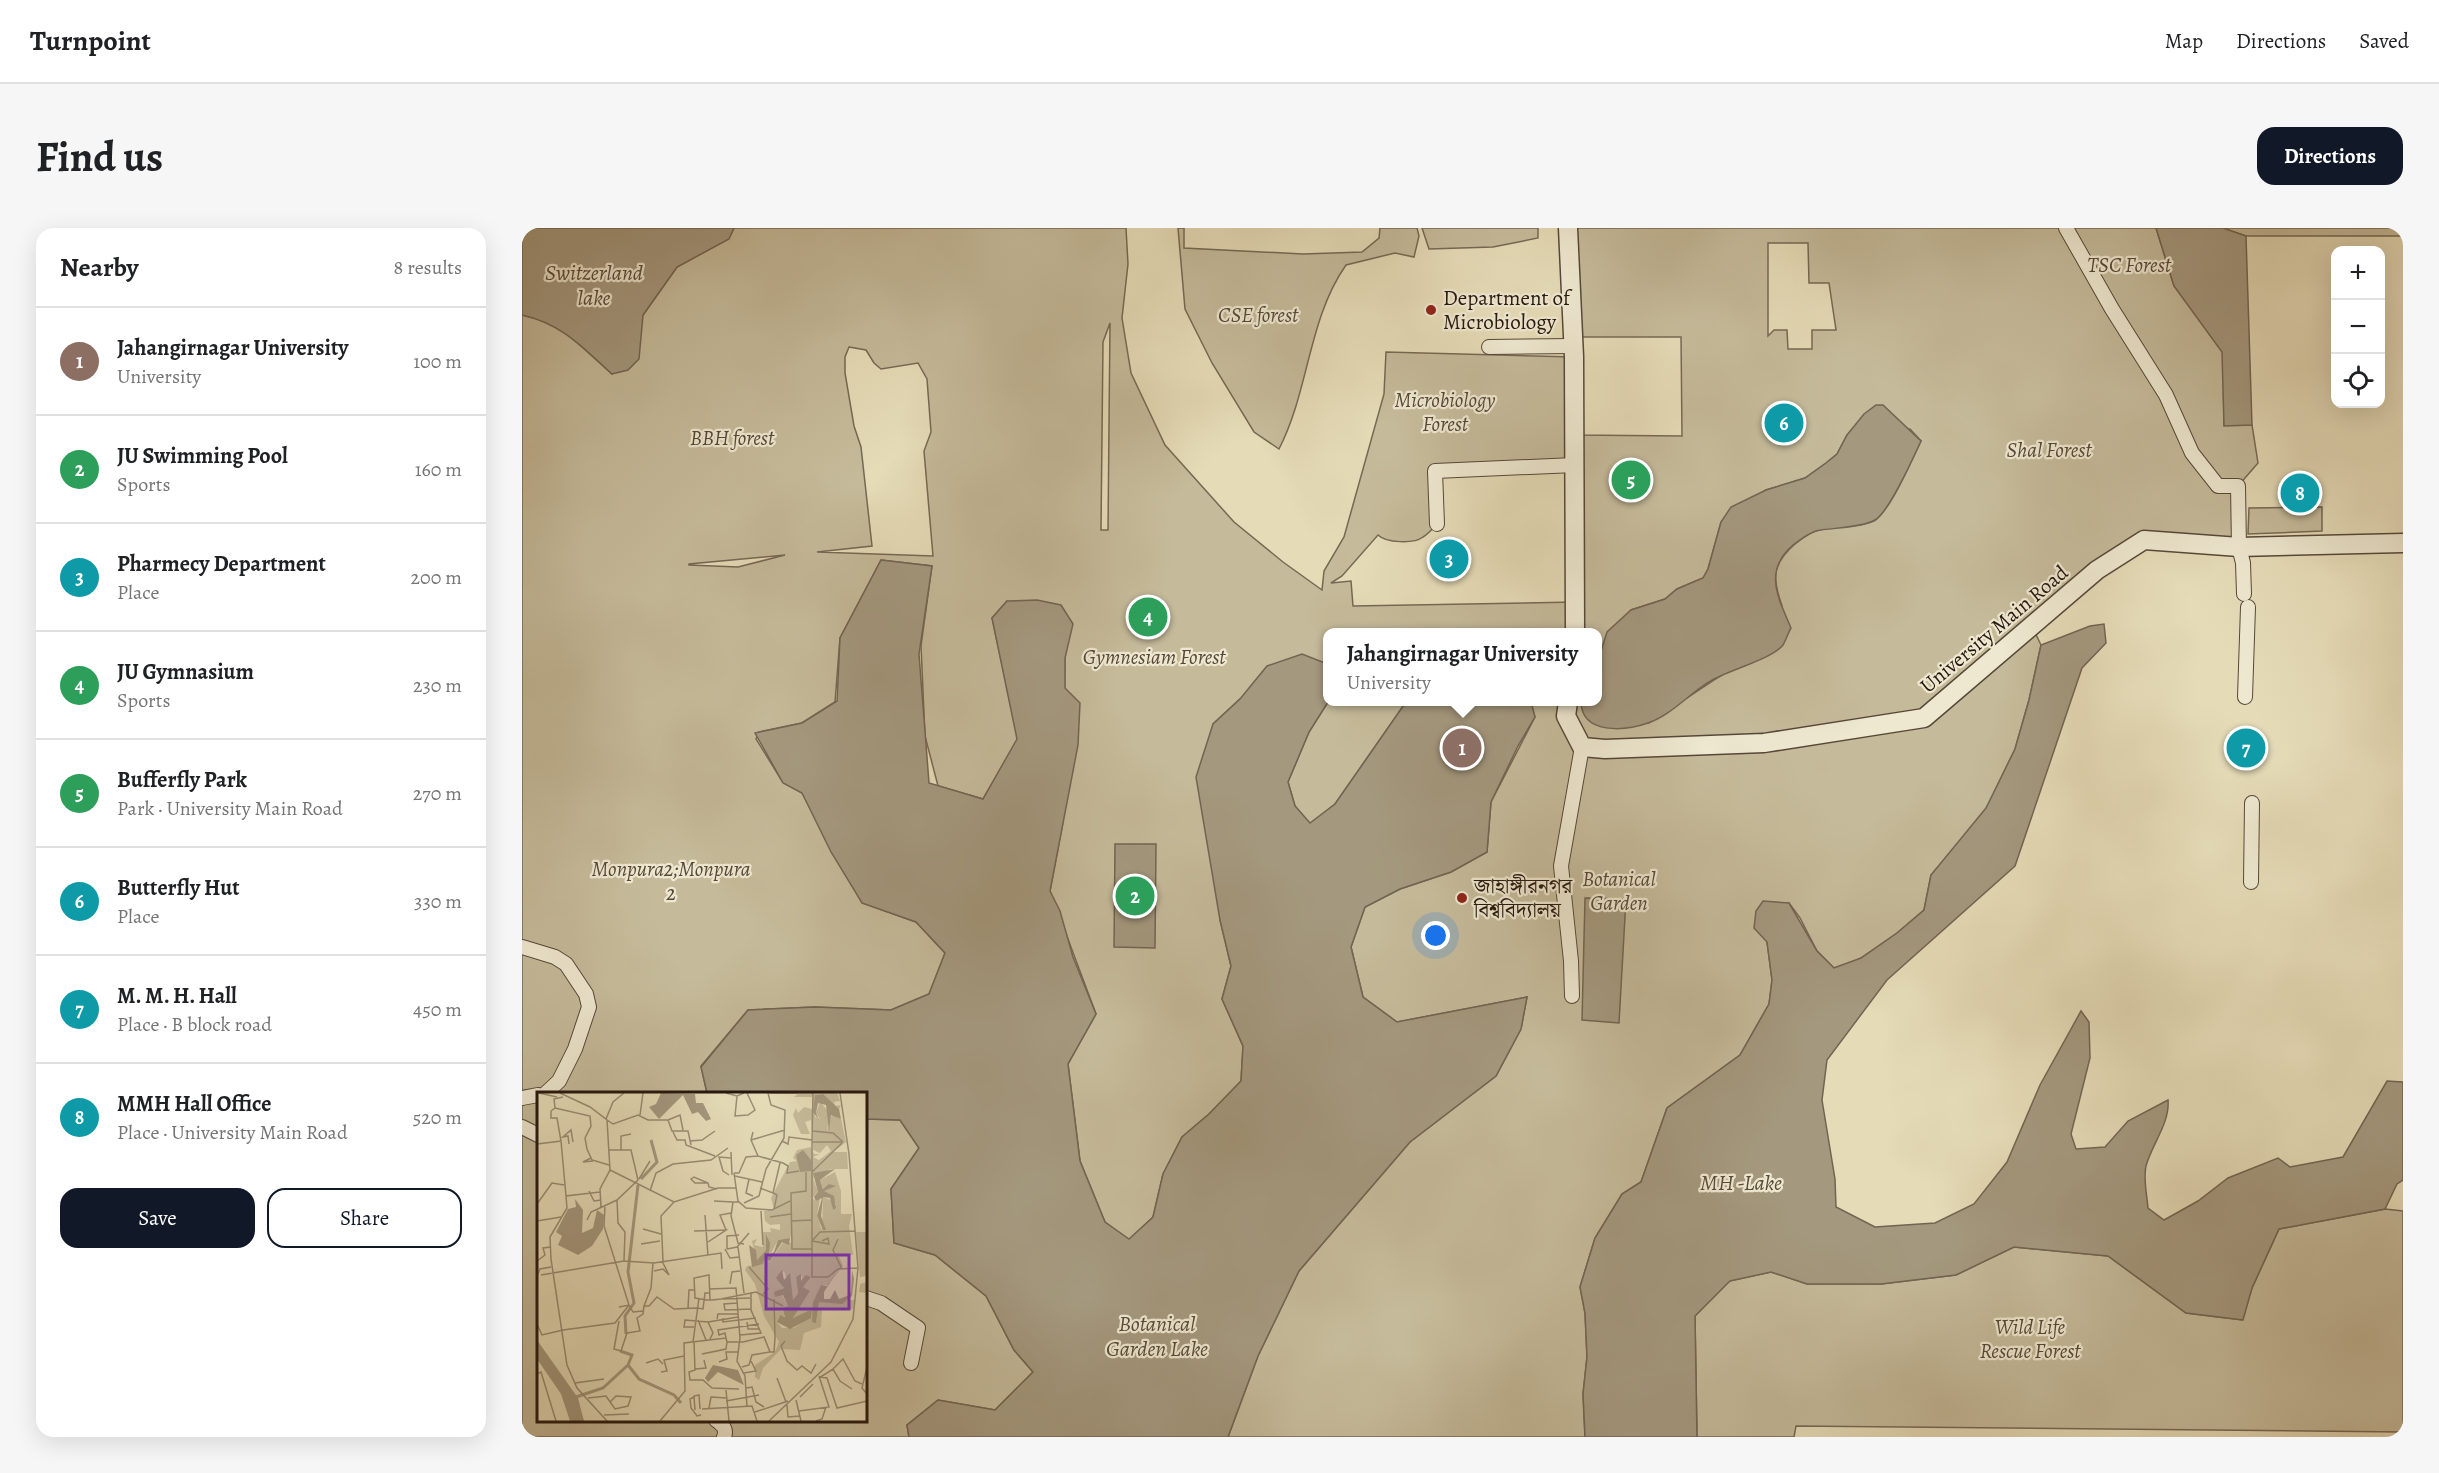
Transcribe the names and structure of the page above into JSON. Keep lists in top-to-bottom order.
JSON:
{
  "streets": {
    "street": ["University Main Road"]
  },
  "water": ["Switzerland lake", "MH -Lake", "Botanical Garden Lake"],
  "parks": [
    "TSC Forest",
    "CSE forest",
    "Microbiology Forest",
    "BBH forest",
    "Shal Forest",
    "Gymnesiam Forest",
    "Monpura2;Monpura 2",
    "Botanical Garden",
    "Wild Life Rescue Forest"
  ],
  "places": ["Department of Microbiology", "জাহাঙ্গীরনগর বিশ্ববিদ্যালয়"],
  "page": {
    "header": "Turnpoint",
    "nav": ["Map", "Directions", "Saved"],
    "buttons": [
      "Directions",
      ["Save", "Share"]
    ],
    "title": "Find us",
    "heading": ["Nearby", "8 results"],
    "map_buttons": ["+", "−"],
    "list": [
      {
        "mark": "1",
        "name": "Jahangirnagar University",
        "note": "University",
        "value": "100 m"
      },
      {
        "mark": "2",
        "name": "JU Swimming Pool",
        "note": "Sports",
        "value": "160 m"
      },
      {
        "mark": "3",
        "name": "Pharmecy Department",
        "note": "Place",
        "value": "200 m"
      },
      {
        "mark": "4",
        "name": "JU Gymnasium",
        "note": "Sports",
        "value": "230 m"
      },
      {
        "mark": "5",
        "name": "Bufferfly Park",
        "note": "Park · University Main Road",
        "value": "270 m"
      },
      {
        "mark": "6",
        "name": "Butterfly Hut",
        "note": "Place",
        "value": "330 m"
      },
      {
        "mark": "7",
        "name": "M. M. H. Hall",
        "note": "Place · B block road",
        "value": "450 m"
      },
      {
        "mark": "8",
        "name": "MMH Hall Office",
        "note": "Place · University Main Road",
        "value": "520 m"
      }
    ],
    "pins": [
      "6",
      "5",
      "8",
      "3",
      "4",
      "1",
      "7",
      "2"
    ],
    "popup": ["Jahangirnagar University", "University"]
  }
}
